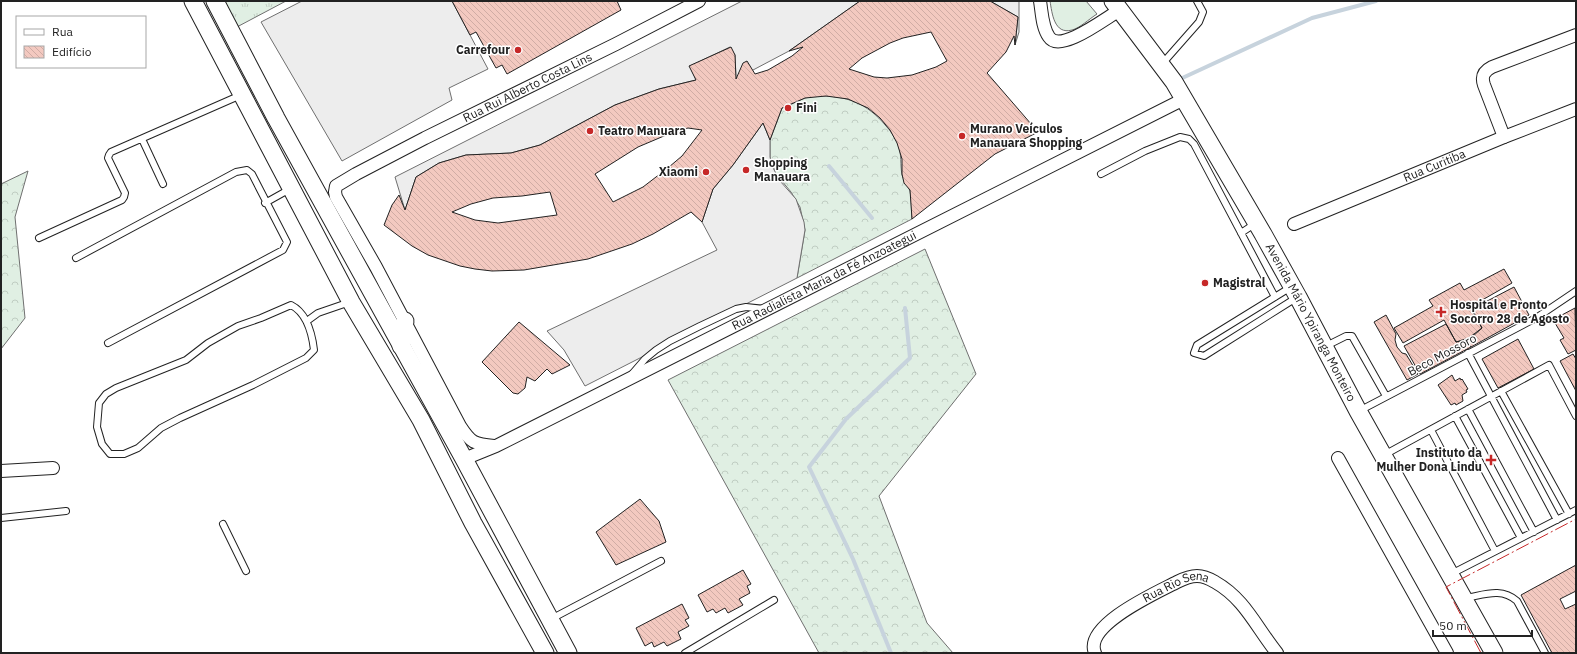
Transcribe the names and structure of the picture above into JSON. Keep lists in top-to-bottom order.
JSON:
{
  "streets": {
    "main road": ["Avenida Mário Ypiranga Monteiro"],
    "street": [
      "Rua Rui Alberto Costa Lins",
      "Rua Curitiba",
      "Rua Radialista Maria da Fé Anzoategui",
      "Rua Rio Sena"
    ],
    "lane": ["Beco Mossoro"]
  },
  "crossings": [
    ["Rua Radialista Maria da Fé Anzoategui", "Avenida Mário Ypiranga Monteiro"],
    ["Avenida Mário Ypiranga Monteiro", "Beco Mossoro"]
  ],
  "places": {
    "other": [
      "Carrefour",
      "Fini",
      "Teatro Manuara",
      "Murano Veículos Manauara Shopping",
      "Shopping Manauara",
      "Xiaomi",
      "Magistral"
    ],
    "health": ["Hospital e Pronto Socorro 28 de Agosto", "Instituto da Mulher Dona Lindu"]
  },
  "legend": ["Rua", "Edifício"],
  "scale_bar": "50 m"
}
